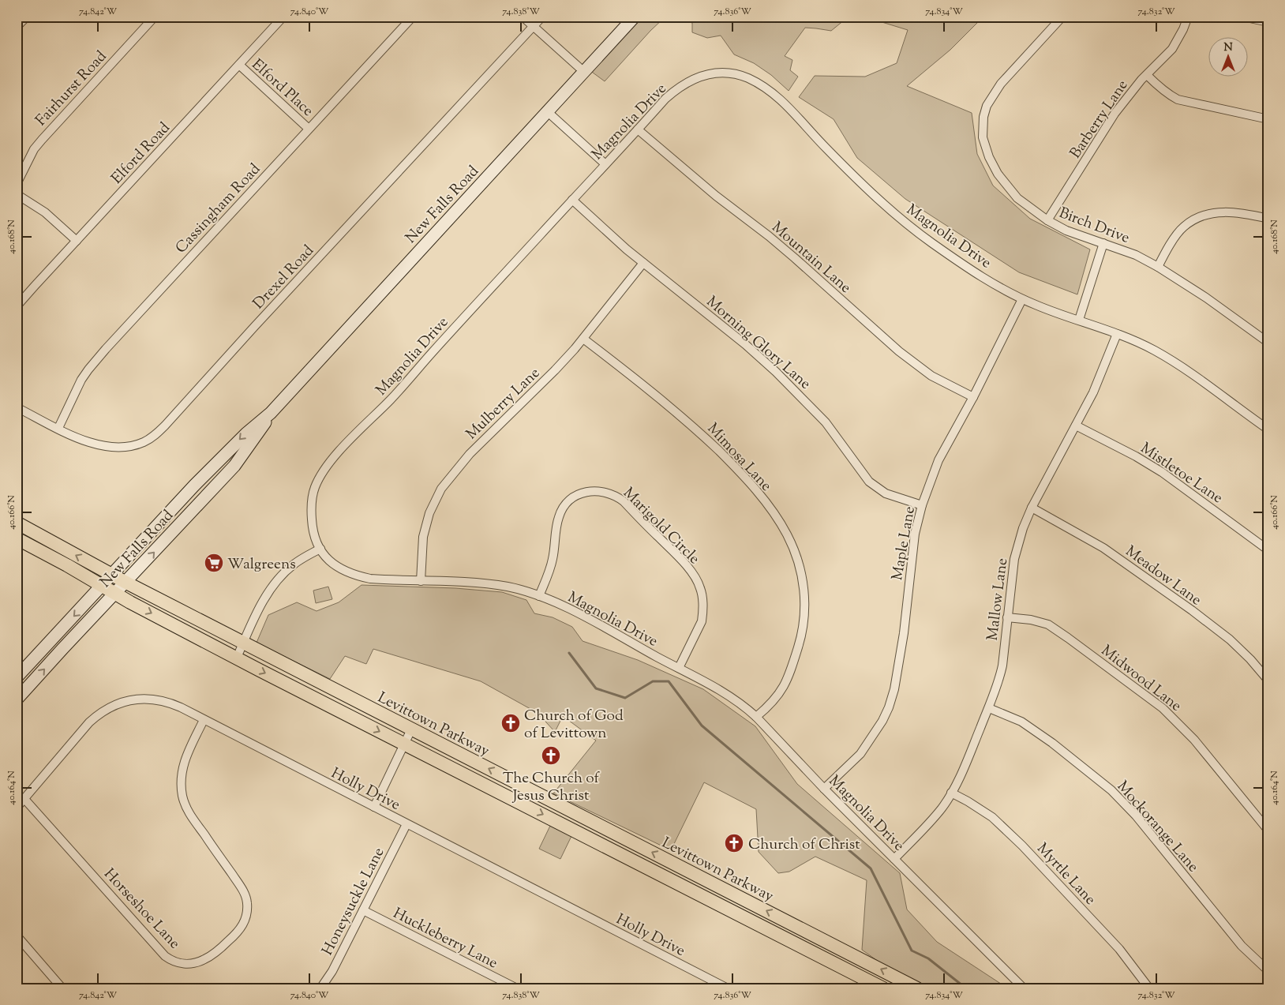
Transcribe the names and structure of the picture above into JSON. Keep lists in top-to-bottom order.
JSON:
{
  "streets": {
    "main road": ["New Falls Road", "Levittown Parkway"],
    "street": [
      "Elford Place",
      "Fairhurst Road",
      "Barberry Lane",
      "Magnolia Drive",
      "Elford Road",
      "Cassingham Road",
      "Birch Drive",
      "Mountain Lane",
      "Drexel Road",
      "Morning Glory Lane",
      "Mulberry Lane",
      "Mimosa Lane",
      "Mistletoe Lane",
      "Marigold Circle",
      "Maple Lane",
      "Meadow Lane",
      "Mallow Lane",
      "Midwood Lane",
      "Holly Drive",
      "Mockorange Lane",
      "Myrtle Lane",
      "Honeysuckle Lane",
      "Horseshoe Lane",
      "Huckleberry Lane"
    ]
  },
  "crossings": [
    ["Elford Place", "Elford Road"],
    ["Elford Place", "Cassingham Road"],
    ["Barberry Lane", "Birch Drive"],
    ["Magnolia Drive", "Mountain Lane"],
    ["Magnolia Drive", "Morning Glory Lane"],
    ["Magnolia Drive", "Mulberry Lane"],
    ["Magnolia Drive", "Mimosa Lane"],
    ["Magnolia Drive", "Marigold Circle"],
    ["Magnolia Drive", "Maple Lane"],
    ["Magnolia Drive", "Mallow Lane"],
    ["New Falls Road", "Levittown Parkway"],
    ["Cassingham Road", "Drexel Road"],
    ["Mountain Lane", "Maple Lane"],
    ["Morning Glory Lane", "Mulberry Lane"],
    ["Morning Glory Lane", "Maple Lane"],
    ["Mulberry Lane", "Mimosa Lane"],
    ["Mistletoe Lane", "Mallow Lane"],
    ["Meadow Lane", "Mallow Lane"],
    ["Mallow Lane", "Midwood Lane"],
    ["Mallow Lane", "Mockorange Lane"],
    ["Mallow Lane", "Myrtle Lane"],
    ["Holly Drive", "Honeysuckle Lane"],
    ["Holly Drive", "Horseshoe Lane"],
    ["Honeysuckle Lane", "Huckleberry Lane"]
  ],
  "places": {
    "supermarket": ["Walgreens"],
    "church": ["Church of God of Levittown", "The Church of Jesus Christ", "Church of Christ"]
  },
  "north": "top",
  "coordinates": [
    "74.842°W",
    "74.840°W",
    "74.838°W",
    "74.836°W",
    "74.834°W",
    "74.832°W",
    "40.168°N",
    "40.166°N",
    "40.164°N"
  ]
}
